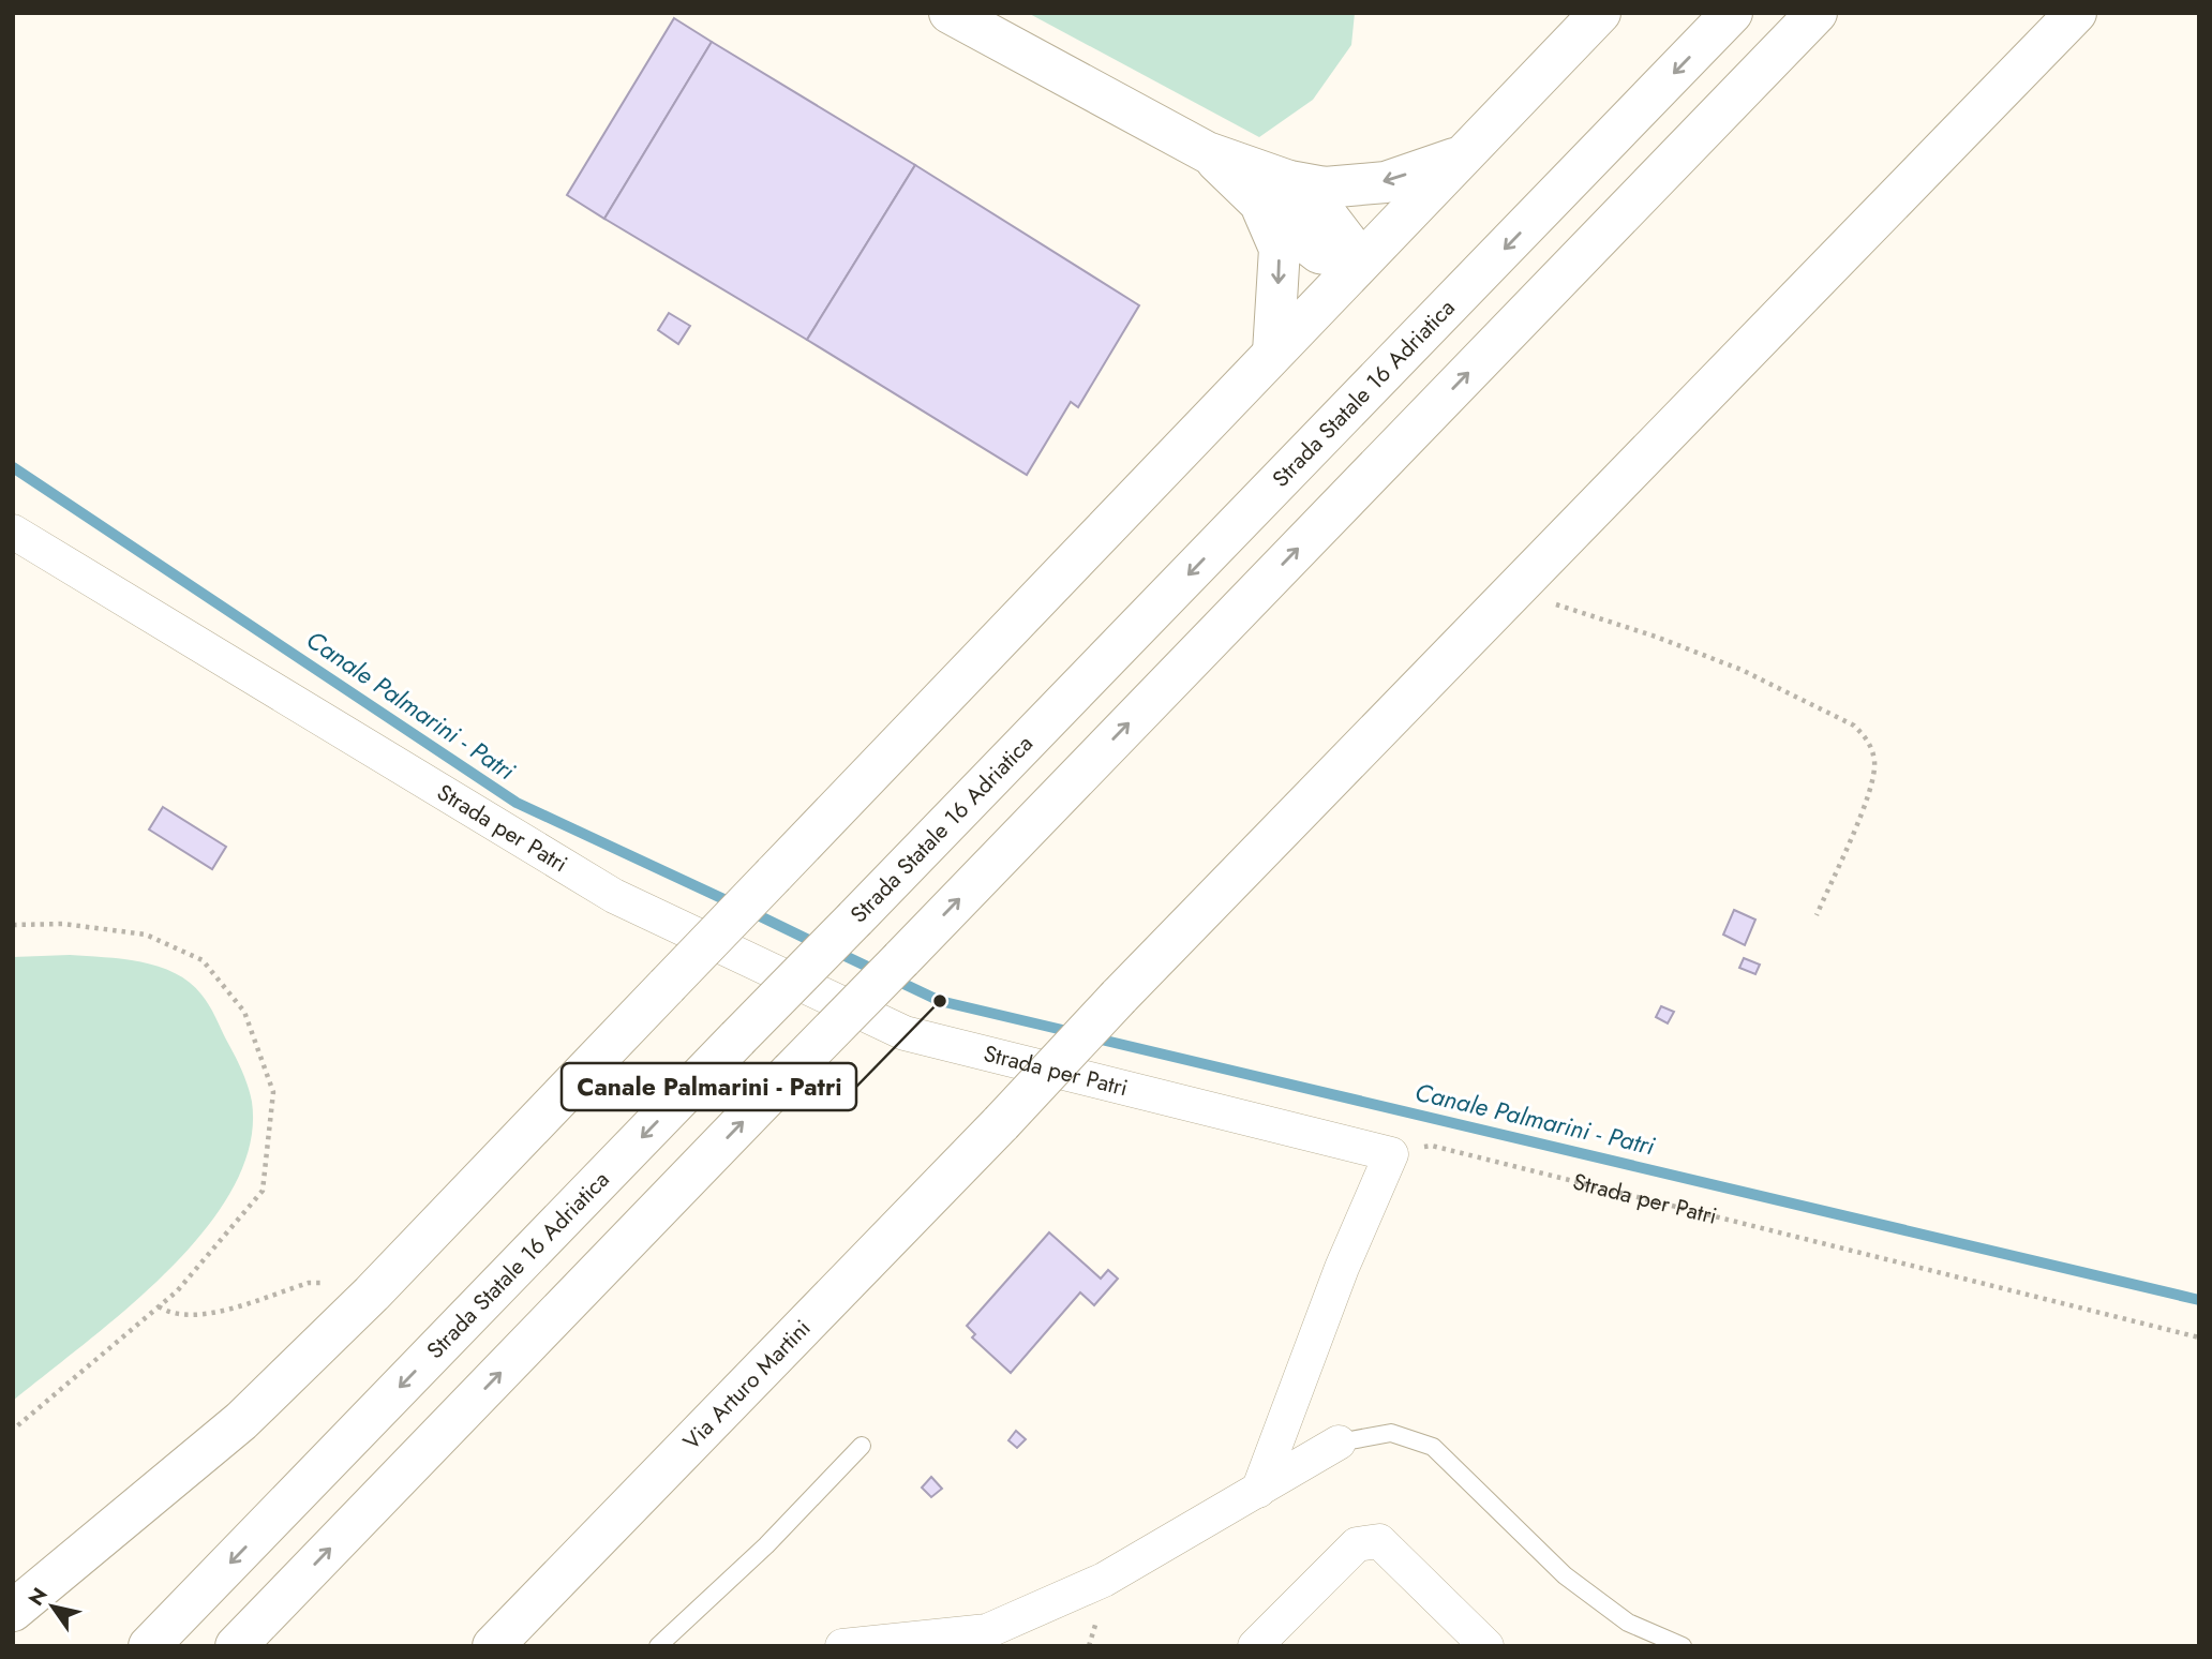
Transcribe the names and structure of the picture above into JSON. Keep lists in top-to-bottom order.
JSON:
{
  "streets": {
    "main road": ["Strada Statale 16 Adriatica", "Via Arturo Martini"],
    "street": ["Strada per Patri"]
  },
  "water": ["Canale Palmarini - Patri"],
  "places": ["Canale Palmarini - Patri"],
  "north": "top left"
}
